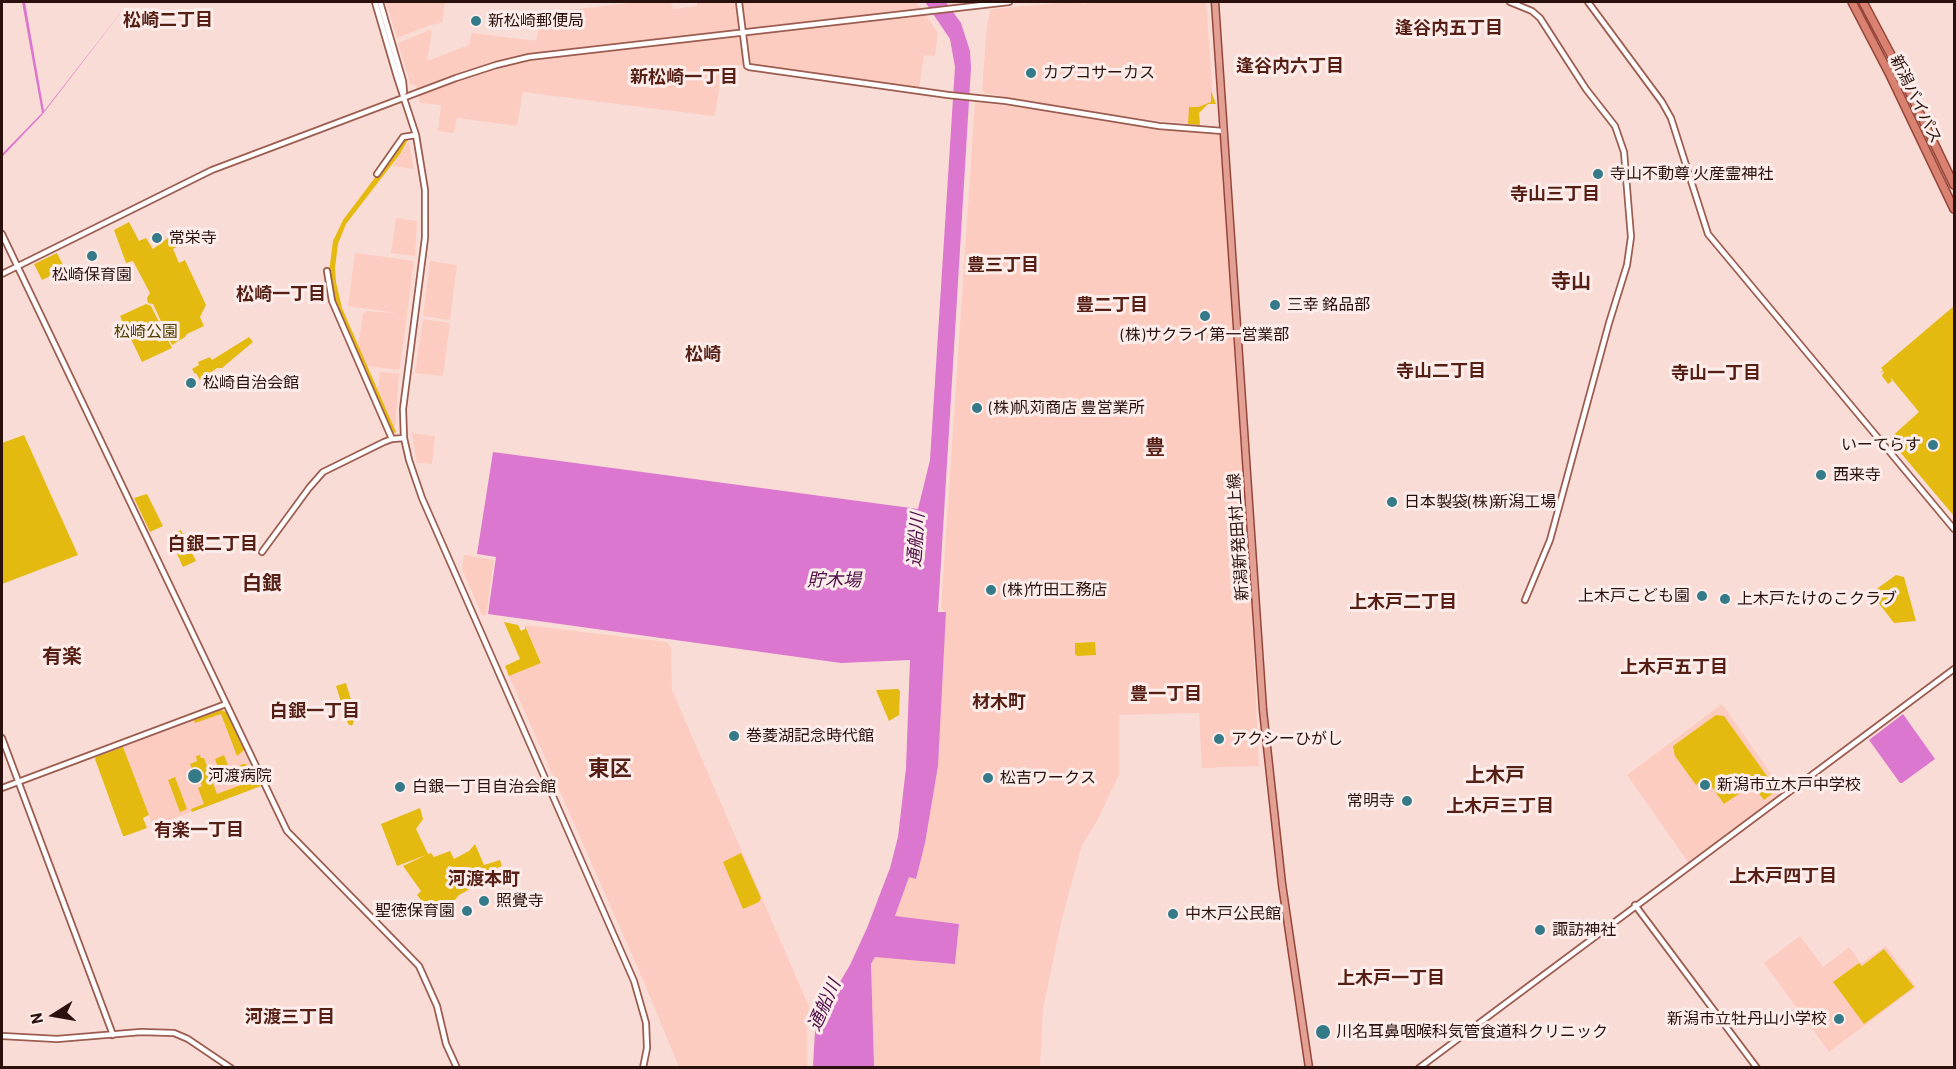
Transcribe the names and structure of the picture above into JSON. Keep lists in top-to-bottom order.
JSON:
{
  "streets": {
    "highway": ["新潟バイパス"],
    "main road": ["新潟新発田村上線"]
  },
  "districts": [
    "松崎二丁目",
    "逢谷内五丁目",
    "逢谷内六丁目",
    "新松崎一丁目",
    "寺山三丁目",
    "豊三丁目",
    "寺山",
    "松崎一丁目",
    "豊二丁目",
    "松崎",
    "寺山二丁目",
    "寺山一丁目",
    "豊",
    "白銀二丁目",
    "白銀",
    "上木戸二丁目",
    "有楽",
    "上木戸五丁目",
    "豊一丁目",
    "材木町",
    "白銀一丁目",
    "東区",
    "上木戸",
    "上木戸三丁目",
    "有楽一丁目",
    "上木戸四丁目",
    "河渡本町",
    "上木戸一丁目",
    "河渡三丁目"
  ],
  "water": ["通船川", "貯木場"],
  "parks": ["松崎公園"],
  "places": [
    "新松崎郵便局",
    "カプコサーカス",
    "寺山不動尊 火産霊神社",
    "常栄寺",
    "松崎保育園",
    "三幸 銘品部",
    "(株)サクライ第一営業部",
    "松崎自治会館",
    "(株)帆苅商店 豊営業所",
    "いーてらす",
    "西来寺",
    "日本製袋(株)新潟工場",
    "(株)竹田工務店",
    "上木戸こども園",
    "上木戸たけのこクラブ",
    "巻菱湖記念時代館",
    "アクシーひがし",
    "河渡病院",
    "松吉ワークス",
    "新潟市立木戸中学校",
    "白銀一丁目自治会館",
    "常明寺",
    "照覺寺",
    "聖徳保育園",
    "中木戸公民館",
    "諏訪神社",
    "新潟市立牡丹山小学校",
    "川名耳鼻咽喉科気管食道科クリニック"
  ],
  "north": "left"
}
